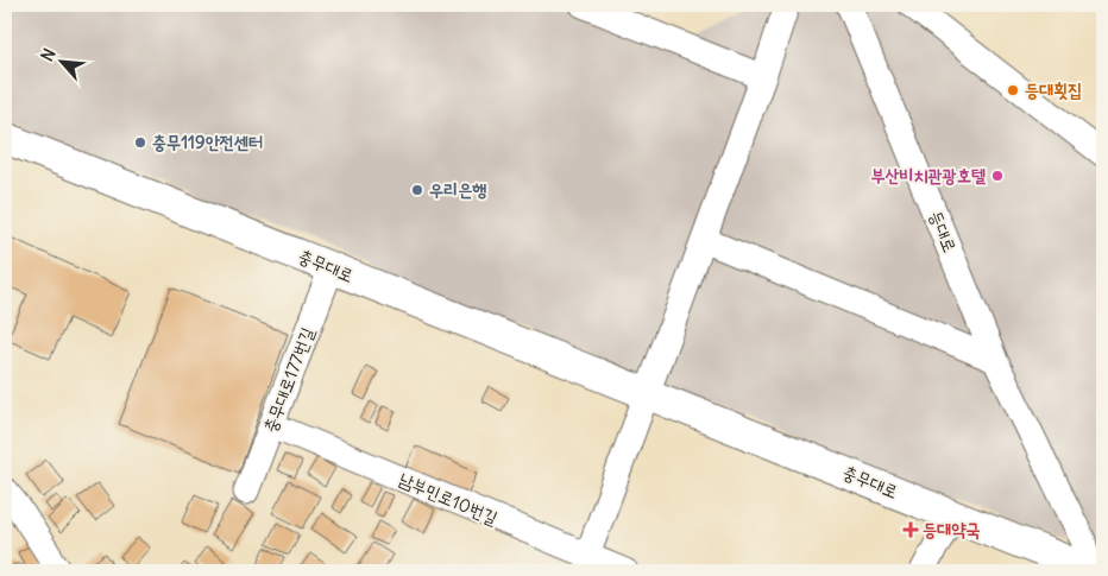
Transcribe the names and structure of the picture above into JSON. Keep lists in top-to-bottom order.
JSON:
{
  "streets": {
    "main road": ["충무대로"],
    "street": ["등대로", "충무대로177번길", "남부민로10번길"]
  },
  "crossings": [
    ["등대로", "충무대로"],
    ["충무대로", "충무대로177번길"],
    ["충무대로177번길", "남부민로10번길"]
  ],
  "places": {
    "other": [
      "등대횟집",
      "충무119안전센터",
      "부산비치관광호텔",
      "우리은행"
    ],
    "health": ["등대약국"]
  },
  "north": "top left"
}
